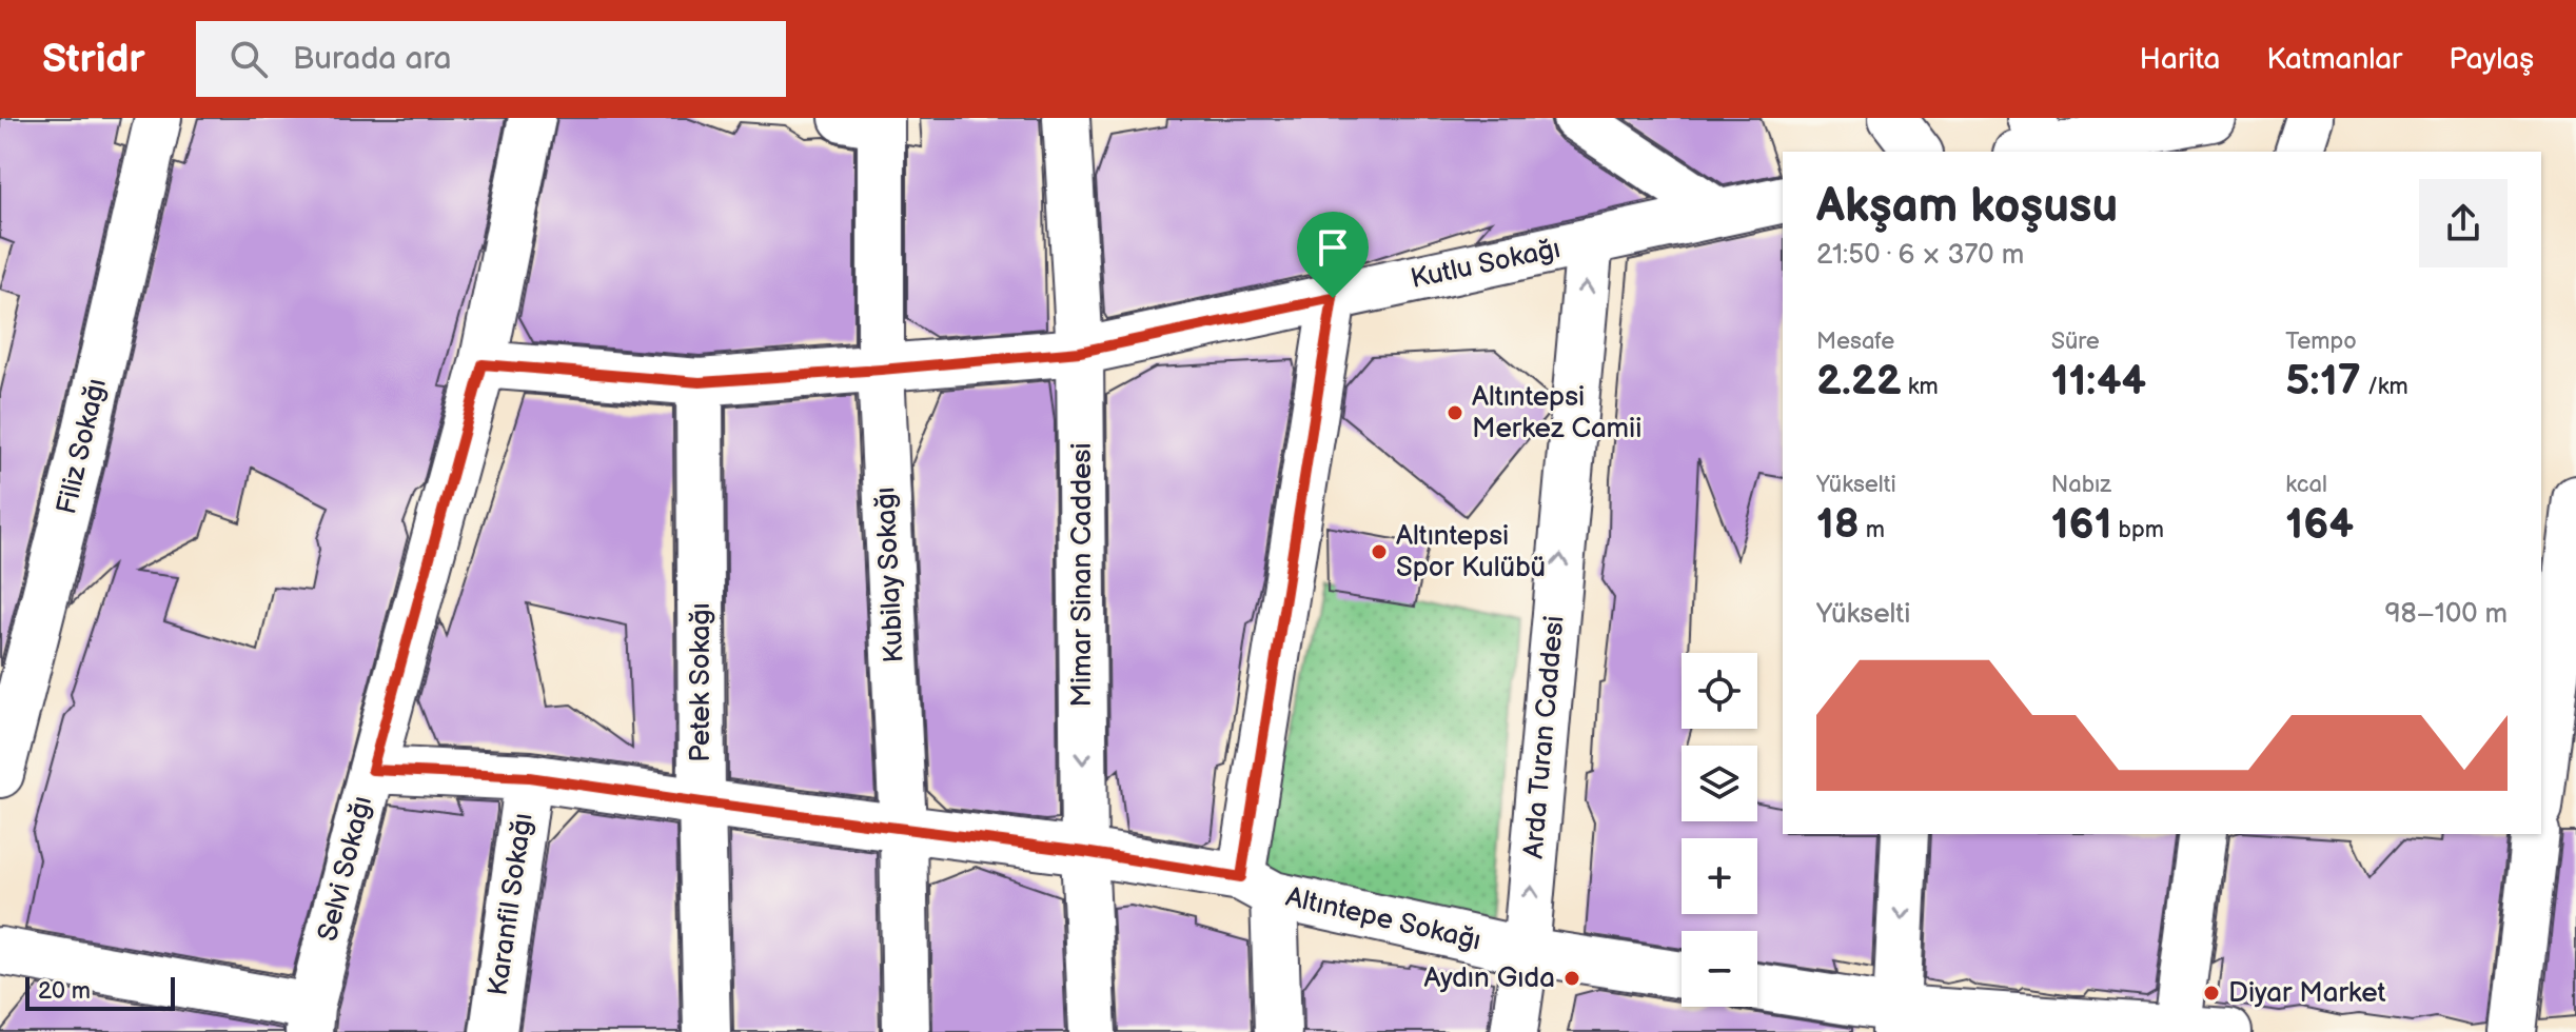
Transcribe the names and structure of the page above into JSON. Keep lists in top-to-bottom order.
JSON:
{
  "streets": {
    "street": [
      "Kutlu Sokağı",
      "Filiz Sokağı",
      "Kubilay Sokağı",
      "Mimar Sinan Caddesi",
      "Petek Sokağı",
      "Arda Turan Caddesi",
      "Selvi Sokağı",
      "Karanfil Sokağı",
      "Altıntepe Sokağı"
    ]
  },
  "crossings": [
    ["Kutlu Sokağı", "Kubilay Sokağı"],
    ["Kutlu Sokağı", "Mimar Sinan Caddesi"],
    ["Kutlu Sokağı", "Petek Sokağı"],
    ["Kutlu Sokağı", "Arda Turan Caddesi"],
    ["Kutlu Sokağı", "Selvi Sokağı"],
    ["Kubilay Sokağı", "Altıntepe Sokağı"],
    ["Mimar Sinan Caddesi", "Altıntepe Sokağı"],
    ["Petek Sokağı", "Altıntepe Sokağı"],
    ["Arda Turan Caddesi", "Altıntepe Sokağı"],
    ["Selvi Sokağı", "Altıntepe Sokağı"],
    ["Karanfil Sokağı", "Altıntepe Sokağı"]
  ],
  "places": [
    "Altıntepsi Merkez Camii",
    "Altıntepsi Spor Kulübü",
    "Aydın Gıda",
    "Diyar Market"
  ],
  "scale_bar": "20 m",
  "page": {
    "header": "Stridr",
    "search": "Burada ara",
    "nav": ["Harita", "Katmanlar", "Paylaş"],
    "heading": ["Akşam koşusu", "21:50 · 6 × 370 m"],
    "stats": [
      ["Mesafe", "2.22 km"],
      ["Süre", "11:44"],
      ["Tempo", "5:17 /km"],
      ["Yükselti", "18 m"],
      ["Nabız", "161 bpm"],
      ["kcal", "164"]
    ],
    "chart": ["Yükselti", "98–100 m"],
    "map_buttons": ["+", "−"],
    "scale": "20 m"
  }
}
